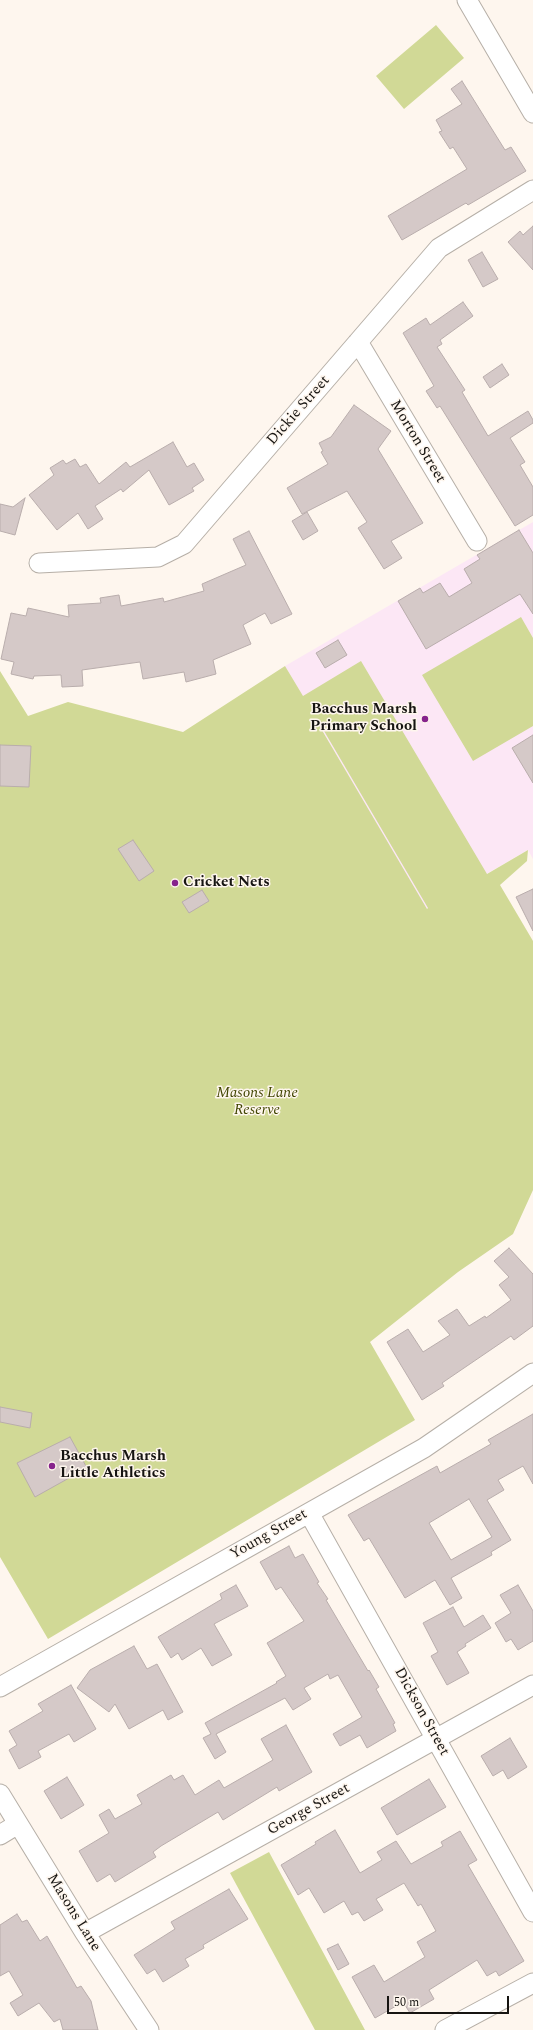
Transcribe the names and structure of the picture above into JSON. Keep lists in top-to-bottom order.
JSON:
{
  "streets": {
    "street": [
      "Dickie Street",
      "Morton Street",
      "Young Street",
      "Dickson Street",
      "George Street",
      "Masons Lane"
    ]
  },
  "crossings": [
    ["Dickie Street", "Morton Street"],
    ["Young Street", "Dickson Street"],
    ["Dickson Street", "George Street"],
    ["George Street", "Masons Lane"]
  ],
  "parks": ["Masons Lane Reserve"],
  "places": ["Bacchus Marsh Primary School", "Cricket Nets", "Bacchus Marsh Little Athletics"],
  "scale_bar": "50 m"
}
